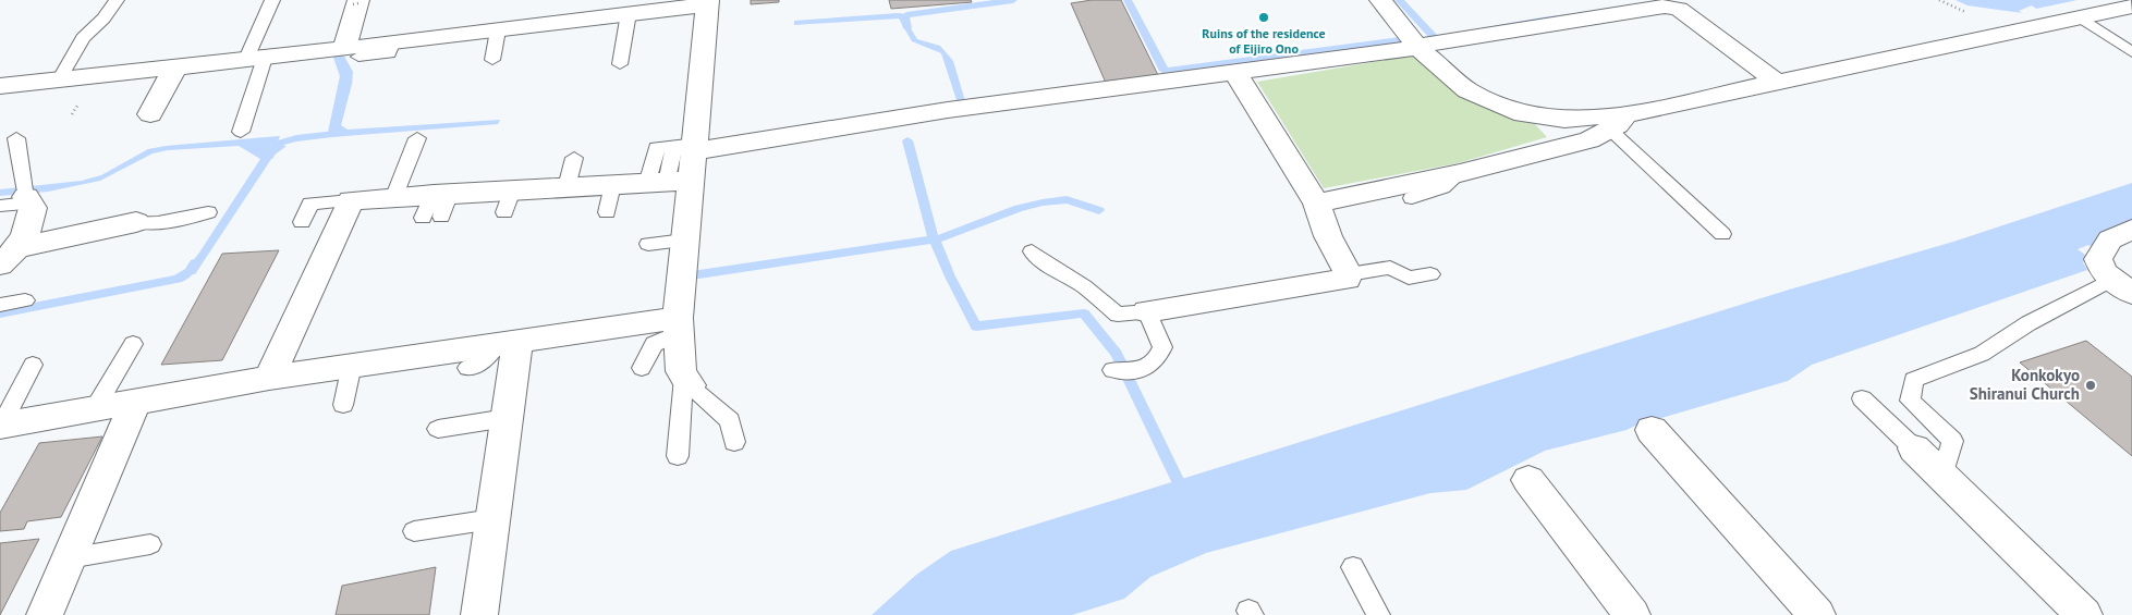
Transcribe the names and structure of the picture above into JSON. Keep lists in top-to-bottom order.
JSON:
{
  "places": ["Ruins of the residence of Eijiro Ono", "Konkokyo Shiranui Church"]
}
